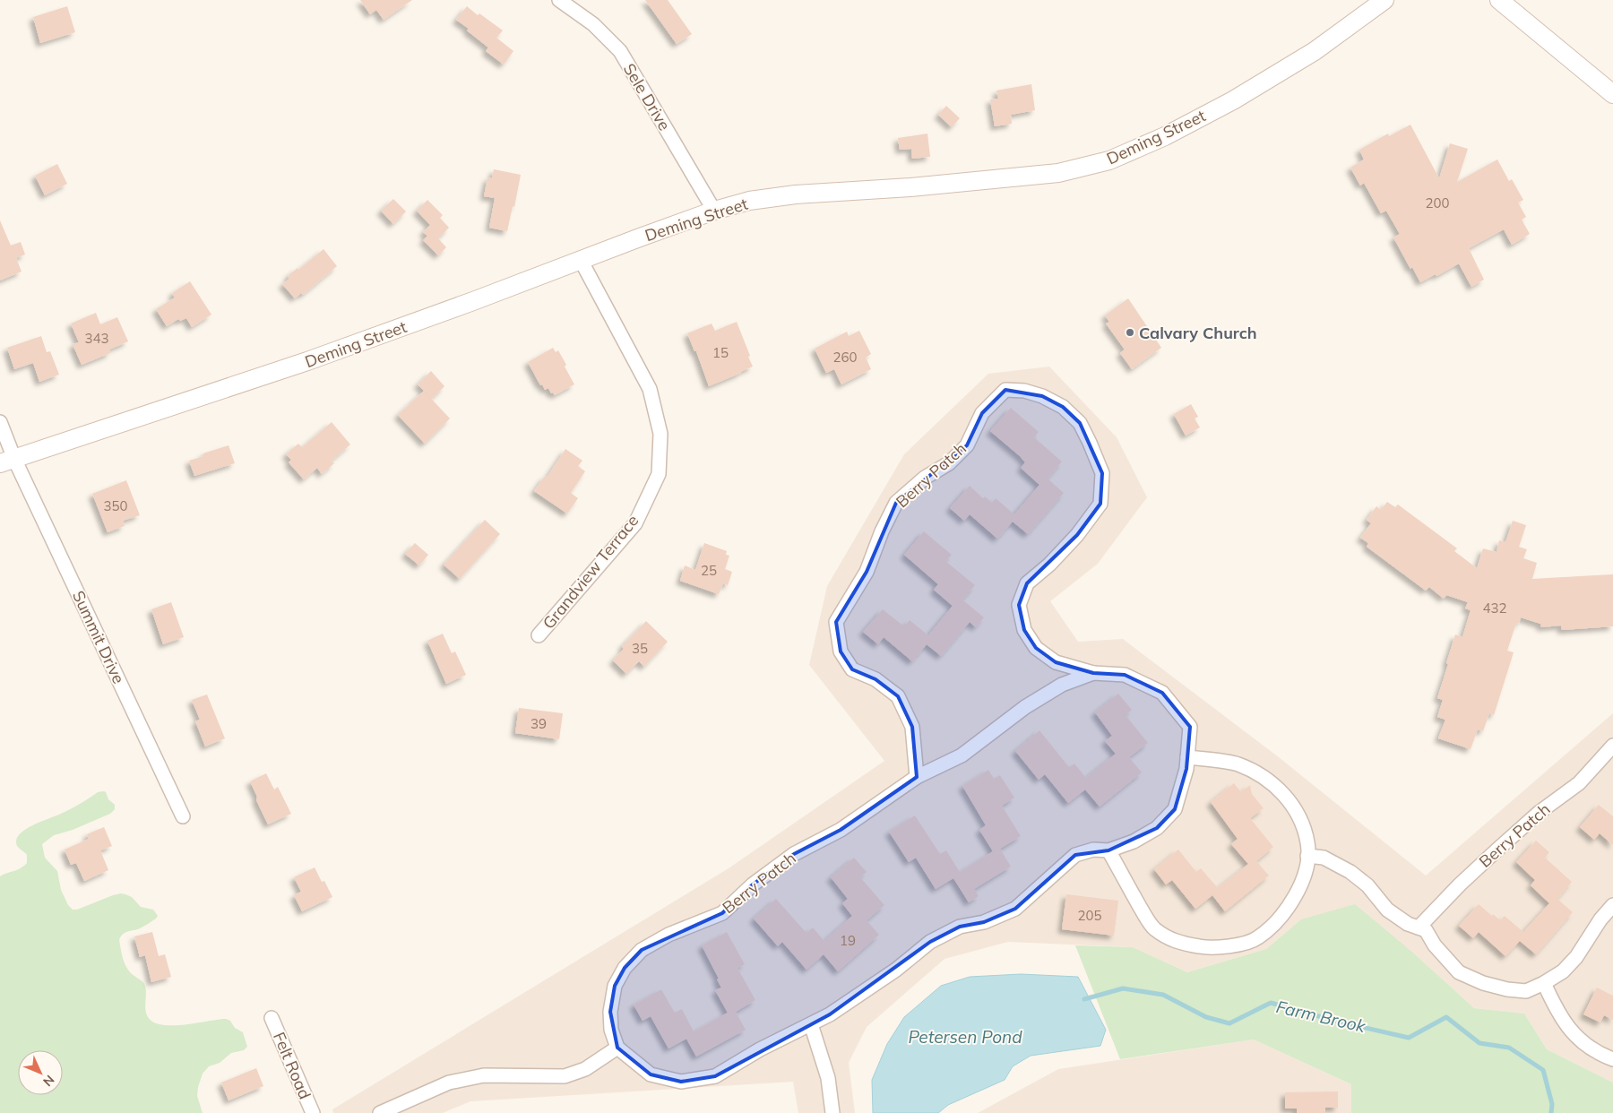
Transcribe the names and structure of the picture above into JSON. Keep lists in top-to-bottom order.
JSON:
{
  "streets": {
    "street": [
      "Sele Drive",
      "Deming Street",
      "Berry Patch",
      "Grandview Terrace",
      "Summit Drive",
      "Felt Road"
    ]
  },
  "crossings": [
    ["Sele Drive", "Deming Street"],
    ["Deming Street", "Grandview Terrace"],
    ["Deming Street", "Summit Drive"]
  ],
  "water": ["Farm Brook", "Petersen Pond"],
  "places": ["Calvary Church"],
  "house_numbers": [
    "200",
    "343",
    "15",
    "260",
    "350",
    "25",
    "432",
    "35",
    "39",
    "205",
    "19"
  ],
  "north": "bottom right"
}
